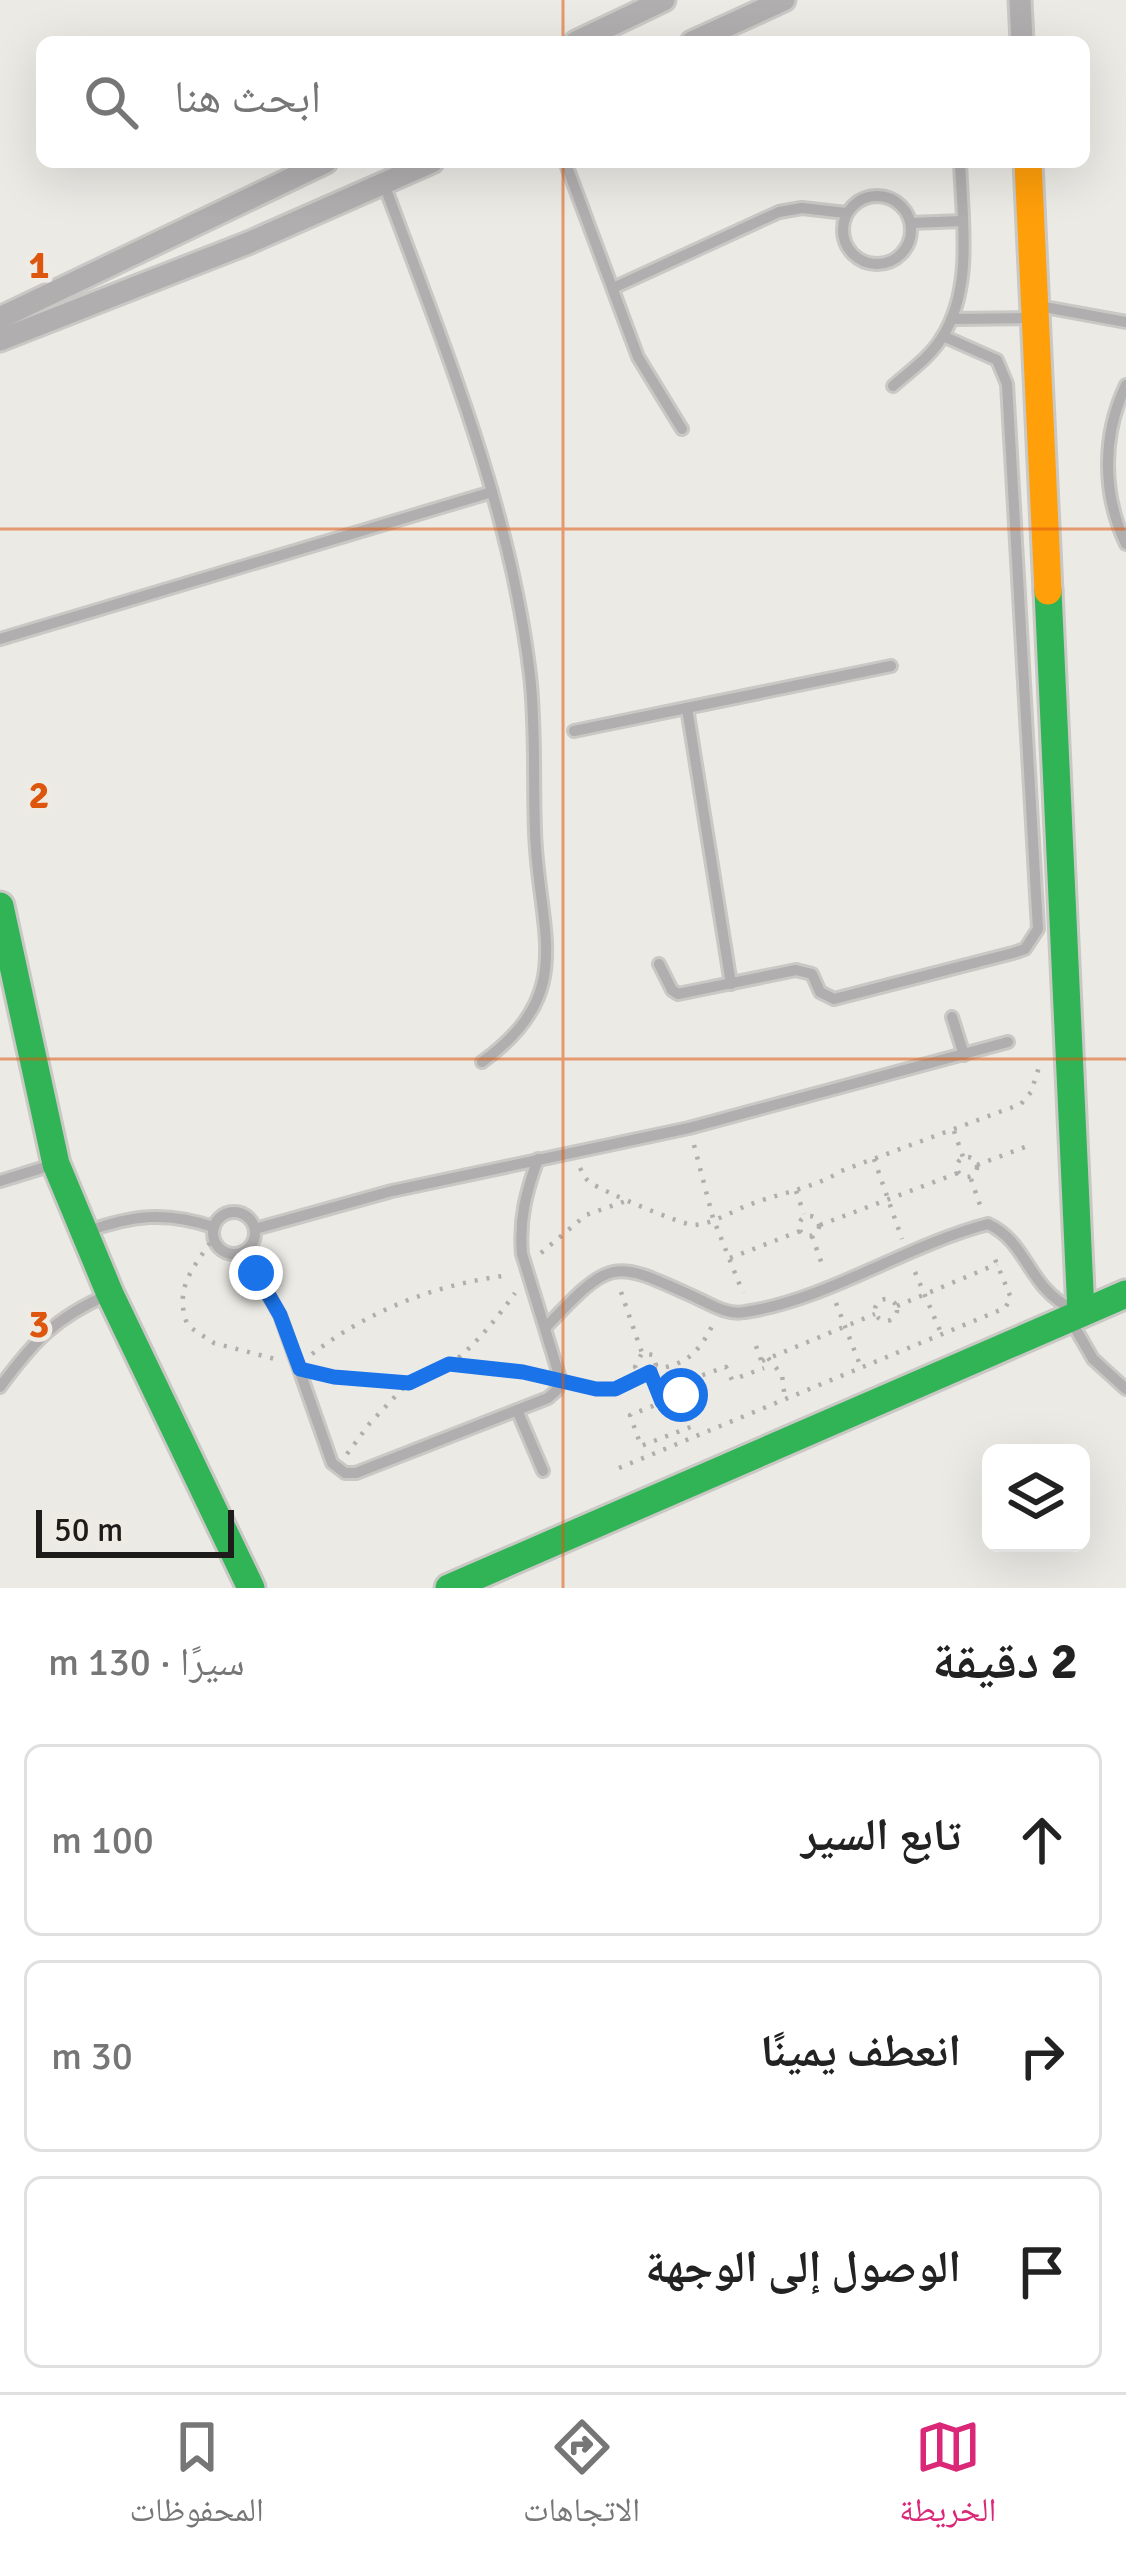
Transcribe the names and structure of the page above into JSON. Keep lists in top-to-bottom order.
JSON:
{
  "scale_bar": "50 m",
  "page": {
    "search": "ابحث هنا",
    "scale": "50 m",
    "heading": ["2 دقيقة", "سيرًا · 130 m"],
    "list": [
      ["تابع السير", "100 m"],
      ["انعطف يمينًا", "30 m"],
      "الوصول إلى الوجهة"
    ],
    "nav": ["الخريطة", "الاتجاهات", "المحفوظات"]
  },
  "grid": {
    "rows": ["1", "2", "3"]
  }
}
